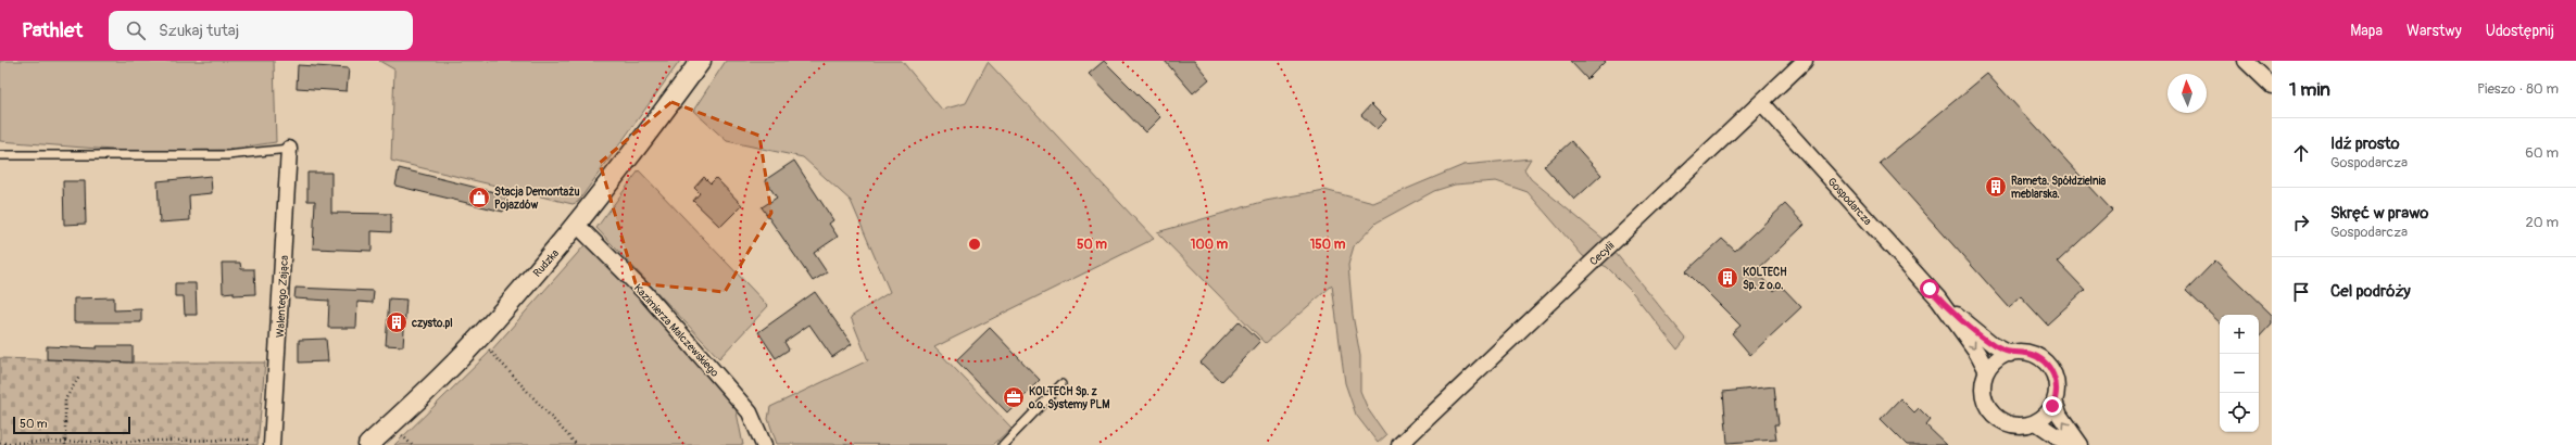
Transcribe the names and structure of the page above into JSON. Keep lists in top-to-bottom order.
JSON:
{
  "streets": {
    "street": [
      "Gospodarcza",
      "Cecylii",
      "Rudzka",
      "Walentego Zająca",
      "Kazimierza Malczewskiego"
    ]
  },
  "crossings": [
    ["Gospodarcza", "Cecylii"],
    ["Rudzka", "Kazimierza Malczewskiego"]
  ],
  "places": {
    "building": ["Rameta. Spółdzielnia meblarska.", "KOLTECH Sp. z o.o.", "czysto.pl"],
    "shop": ["Stacja Demontażu Pojazdów"],
    "office": ["KOLTECH Sp. z o.o. Systemy PLM"]
  },
  "scale_bar": "50 m",
  "north": "top",
  "page": {
    "header": "Pathlet",
    "search": "Szukaj tutaj",
    "nav": ["Mapa", "Warstwy", "Udostępnij"],
    "heading": ["1 min", "Pieszo · 80 m"],
    "list": [
      ["Idź prosto", "Gospodarcza", "60 m"],
      ["Skręć w prawo", "Gospodarcza", "20 m"],
      "Cel podróży"
    ],
    "map_buttons": ["+", "−"],
    "scale": "50 m"
  },
  "rings": ["50 m", "100 m", "150 m"]
}
